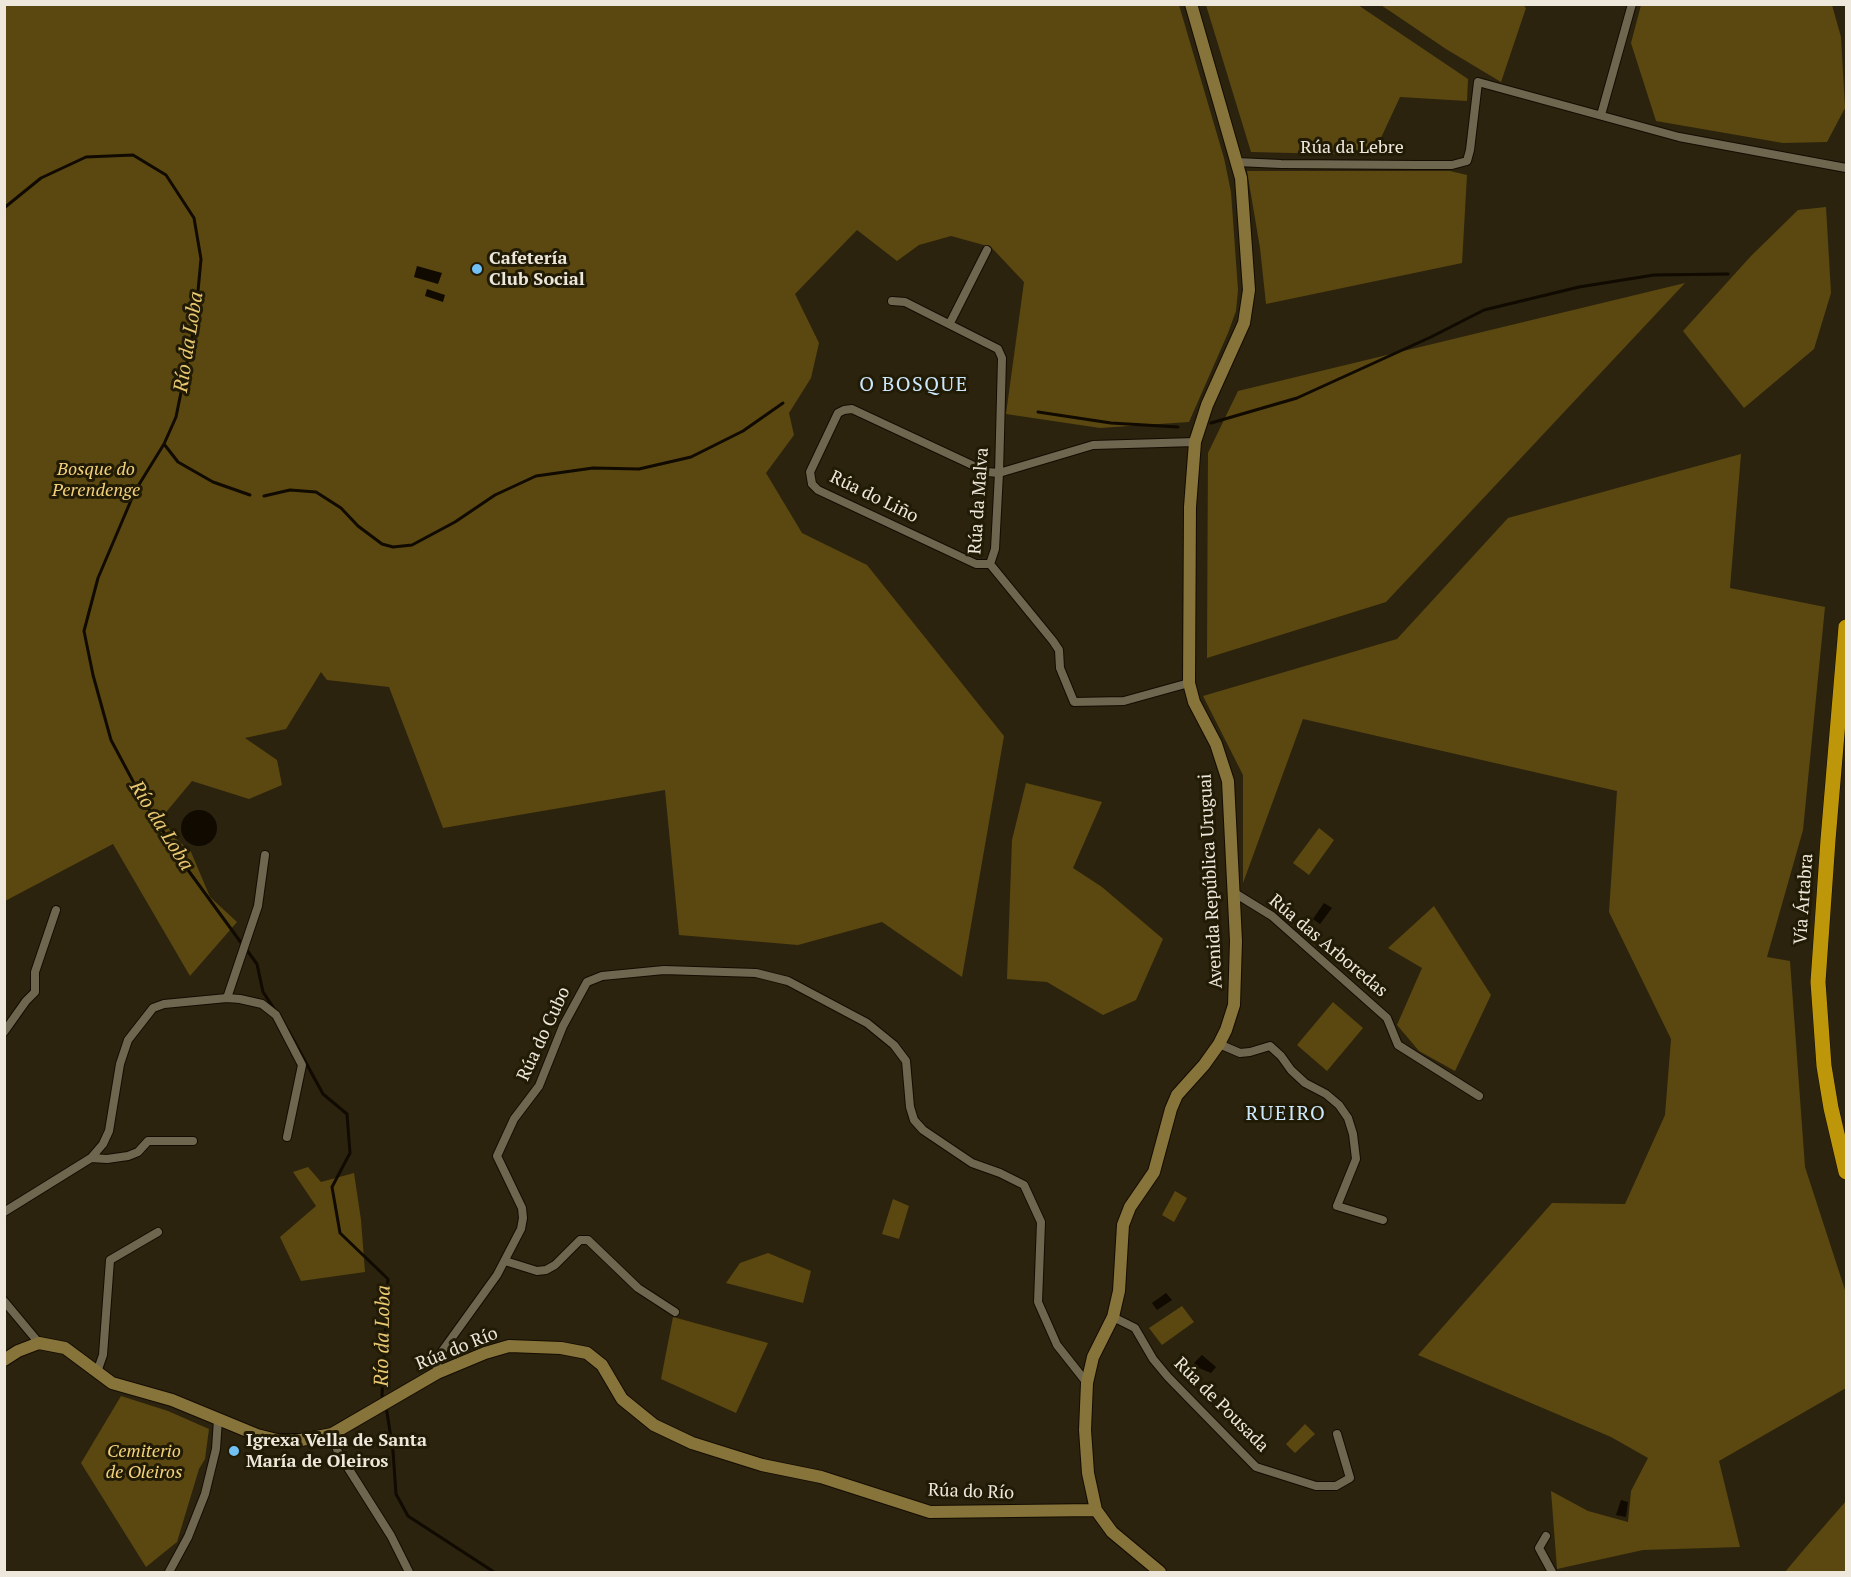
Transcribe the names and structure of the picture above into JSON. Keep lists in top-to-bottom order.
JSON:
{
  "streets": {
    "highway": ["Vía Ártabra"],
    "street": [
      "Rúa da Lebre",
      "Rúa do Liño",
      "Rúa da Malva",
      "Avenida República Uruguai",
      "Rúa das Arboredas",
      "Rúa do Cubo",
      "Rúa do Río",
      "Rúa de Pousada"
    ]
  },
  "crossings": [
    ["Rúa da Lebre", "Avenida República Uruguai"],
    ["Rúa do Liño", "Rúa da Malva"],
    ["Rúa da Malva", "Avenida República Uruguai"],
    ["Avenida República Uruguai", "Rúa das Arboredas"],
    ["Avenida República Uruguai", "Rúa do Cubo"],
    ["Avenida República Uruguai", "Rúa do Río"],
    ["Avenida República Uruguai", "Rúa de Pousada"],
    ["Rúa do Cubo", "Rúa do Río"]
  ],
  "districts": ["O BOSQUE", "RUEIRO"],
  "water": ["Río da Loba"],
  "parks": ["Bosque do Perendenge", "Cemiterio de Oleiros"],
  "places": ["Cafetería Club Social", "Igrexa Vella de Santa María de Oleiros"]
}
